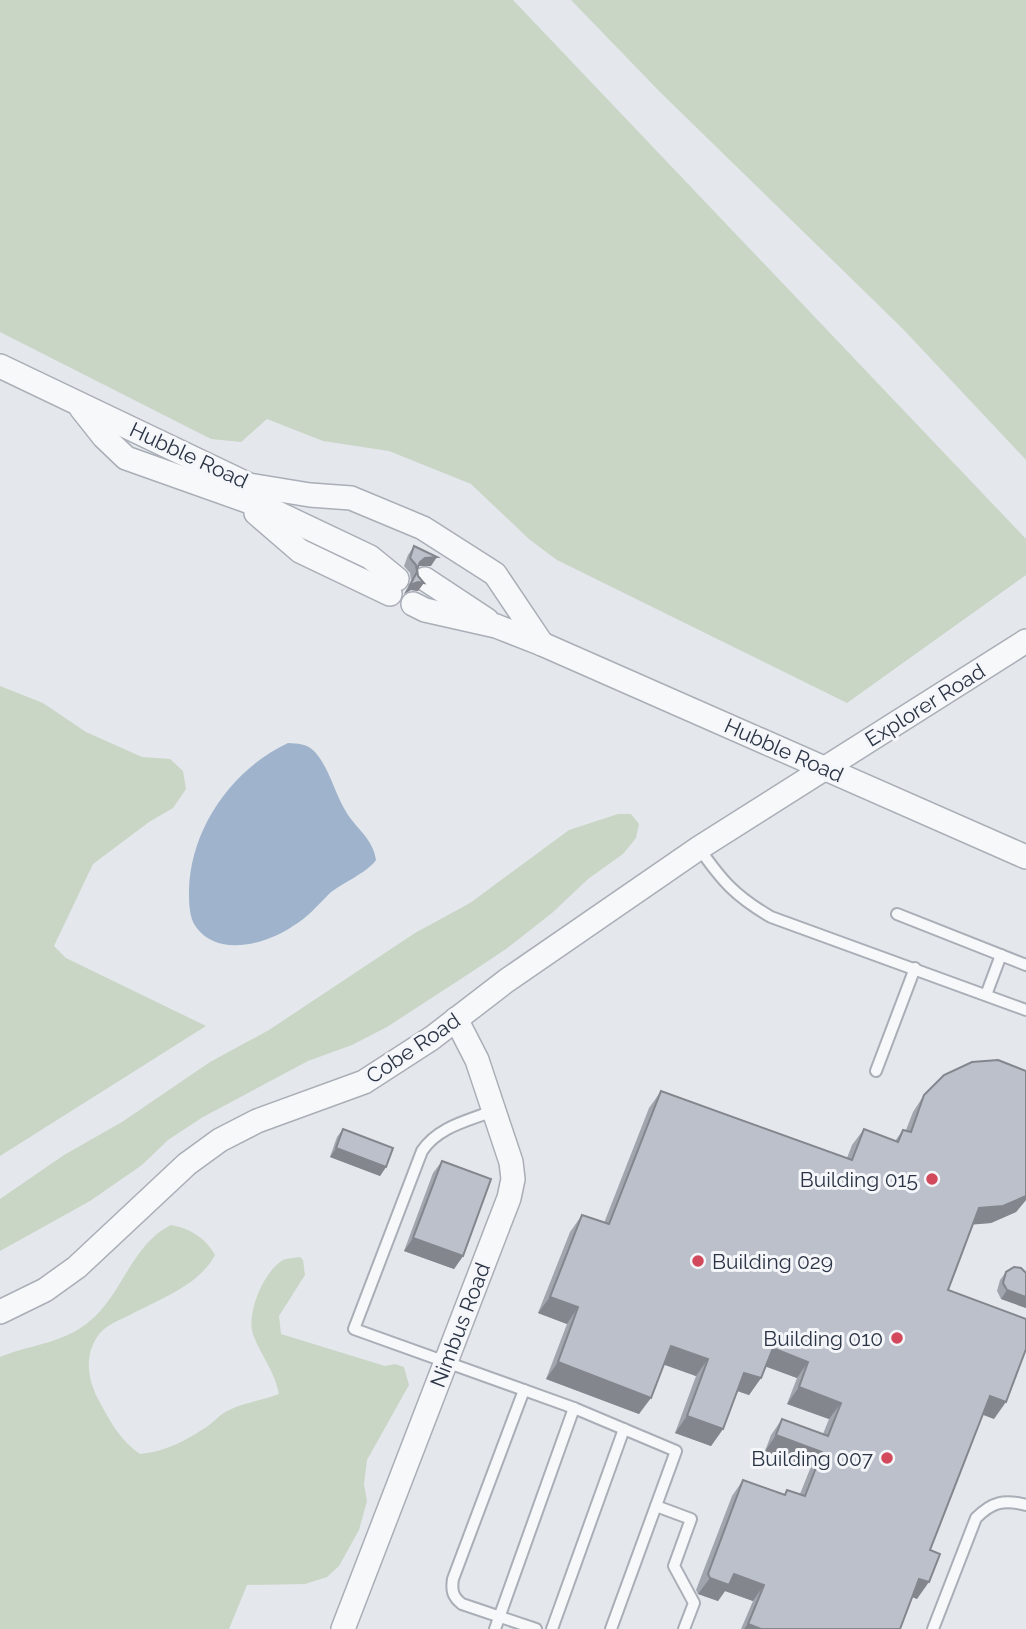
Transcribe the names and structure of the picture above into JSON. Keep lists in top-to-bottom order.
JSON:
{
  "streets": {
    "street": [
      "Hubble Road",
      "Explorer Road",
      "Cobe Road",
      "Nimbus Road"
    ]
  },
  "crossings": [
    ["Hubble Road", "Explorer Road"],
    ["Hubble Road", "Cobe Road"],
    ["Explorer Road", "Cobe Road"],
    ["Cobe Road", "Nimbus Road"]
  ],
  "places": [
    "Building 015",
    "Building 029",
    "Building 010",
    "Building 007"
  ]
}
